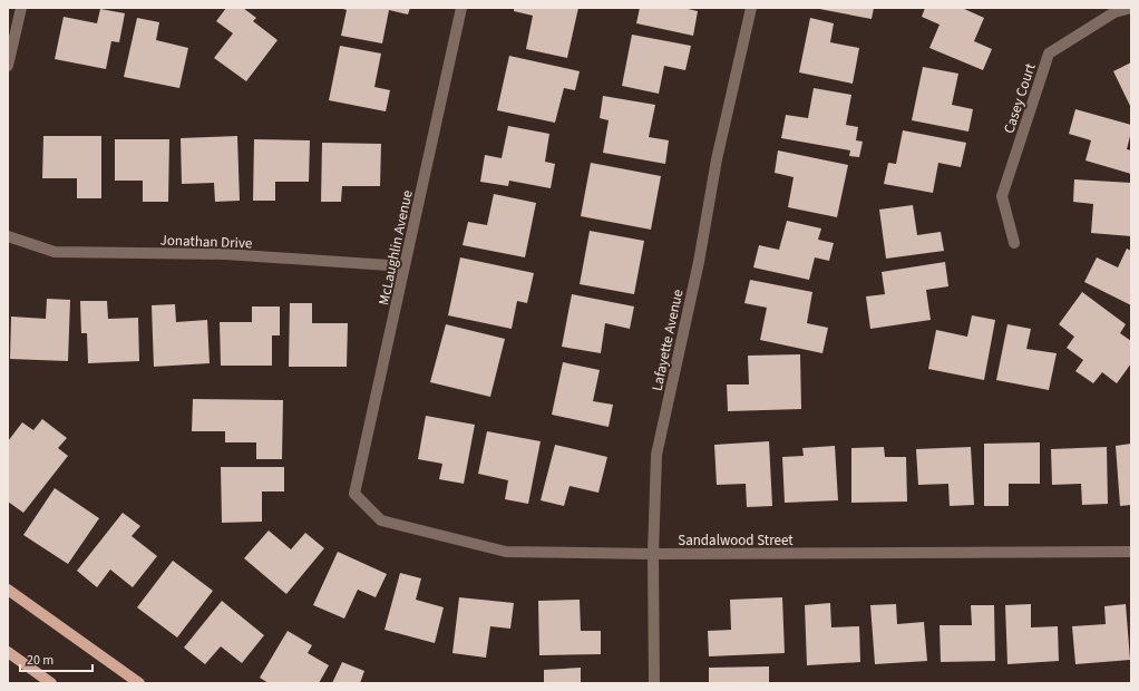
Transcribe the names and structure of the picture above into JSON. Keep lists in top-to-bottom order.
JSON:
{
  "streets": {
    "street": [
      "Casey Court",
      "Jonathan Drive",
      "McLaughlin Avenue",
      "Lafayette Avenue",
      "Sandalwood Street"
    ]
  },
  "crossings": [
    ["Jonathan Drive", "McLaughlin Avenue"],
    ["McLaughlin Avenue", "Sandalwood Street"],
    ["Lafayette Avenue", "Sandalwood Street"]
  ],
  "scale_bar": "20 m"
}
